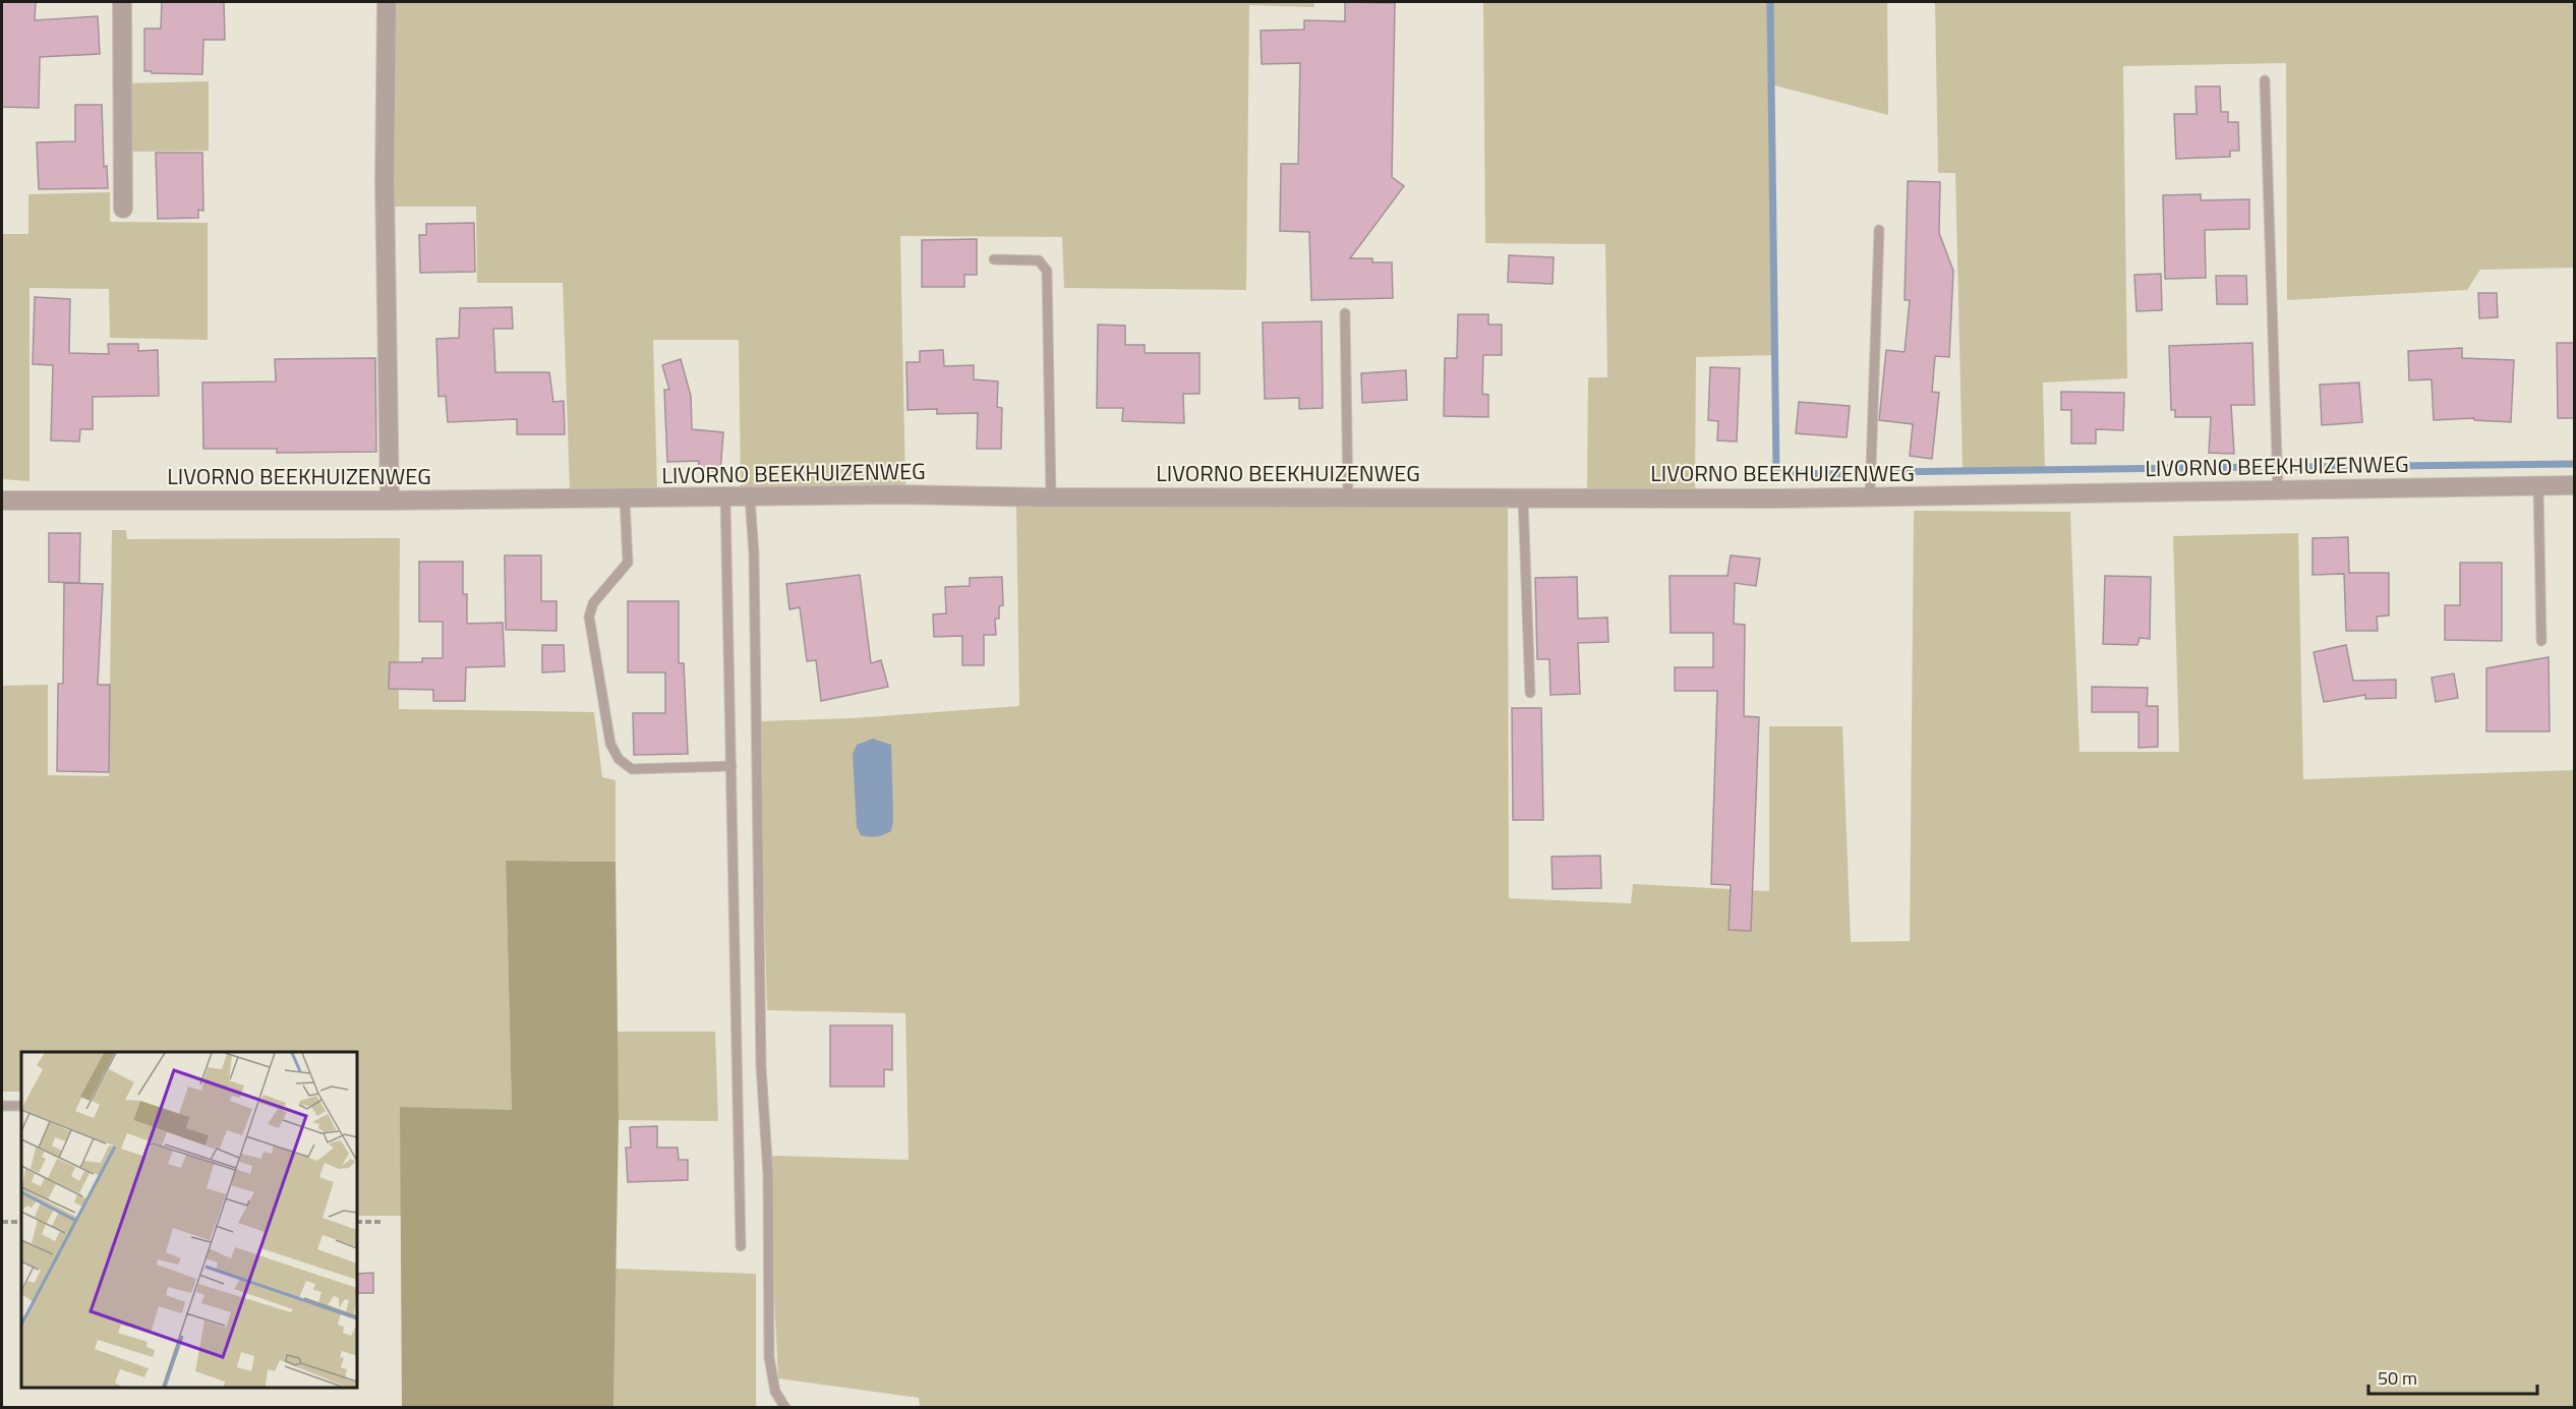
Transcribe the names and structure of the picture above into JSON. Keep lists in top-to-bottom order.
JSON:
{
  "streets": {
    "street": ["LIVORNO BEEKHUIZENWEG"]
  },
  "scale_bar": "50 m"
}
